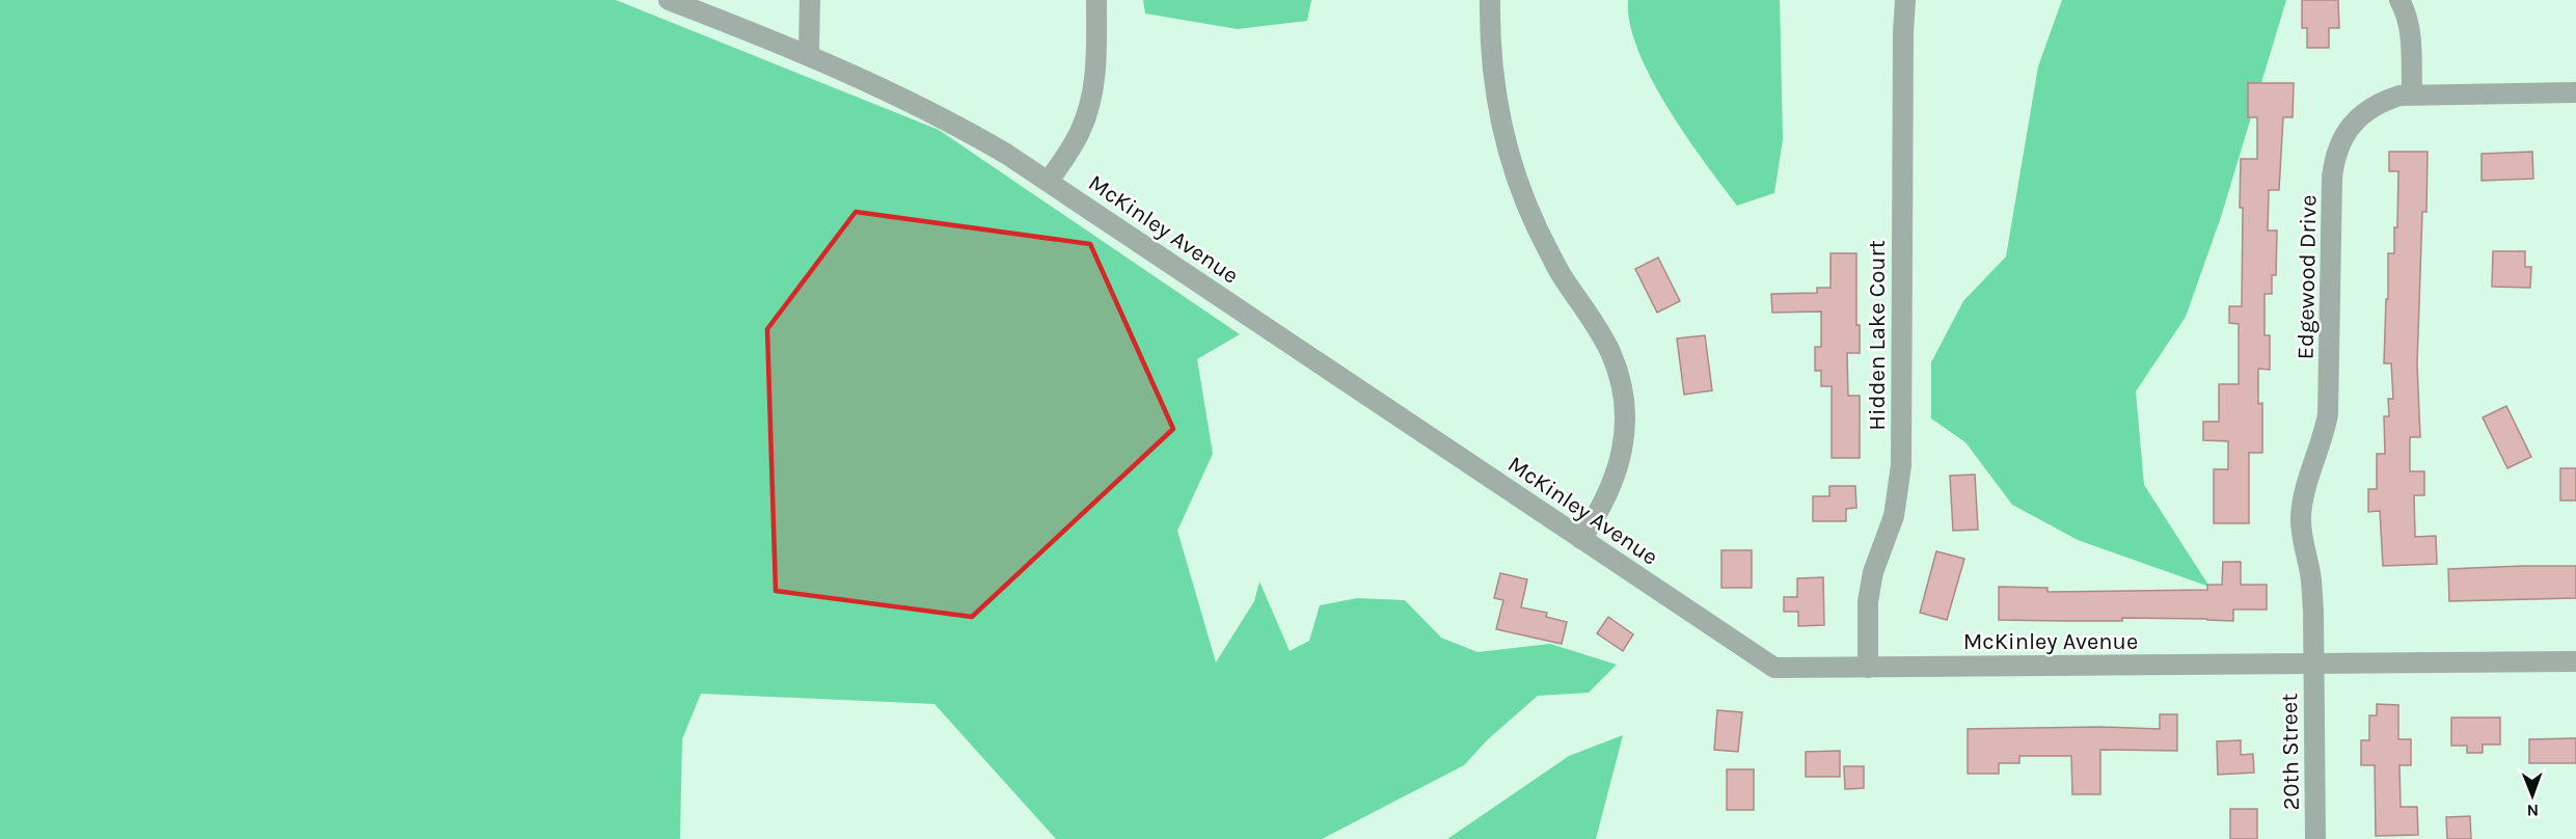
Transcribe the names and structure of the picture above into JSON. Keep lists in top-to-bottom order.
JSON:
{
  "streets": {
    "street": [
      "McKinley Avenue",
      "Edgewood Drive",
      "Hidden Lake Court",
      "20th Street"
    ]
  },
  "crossings": [
    ["McKinley Avenue", "Edgewood Drive"],
    ["McKinley Avenue", "Hidden Lake Court"],
    ["McKinley Avenue", "20th Street"],
    ["Edgewood Drive", "20th Street"]
  ],
  "north": "bottom"
}
